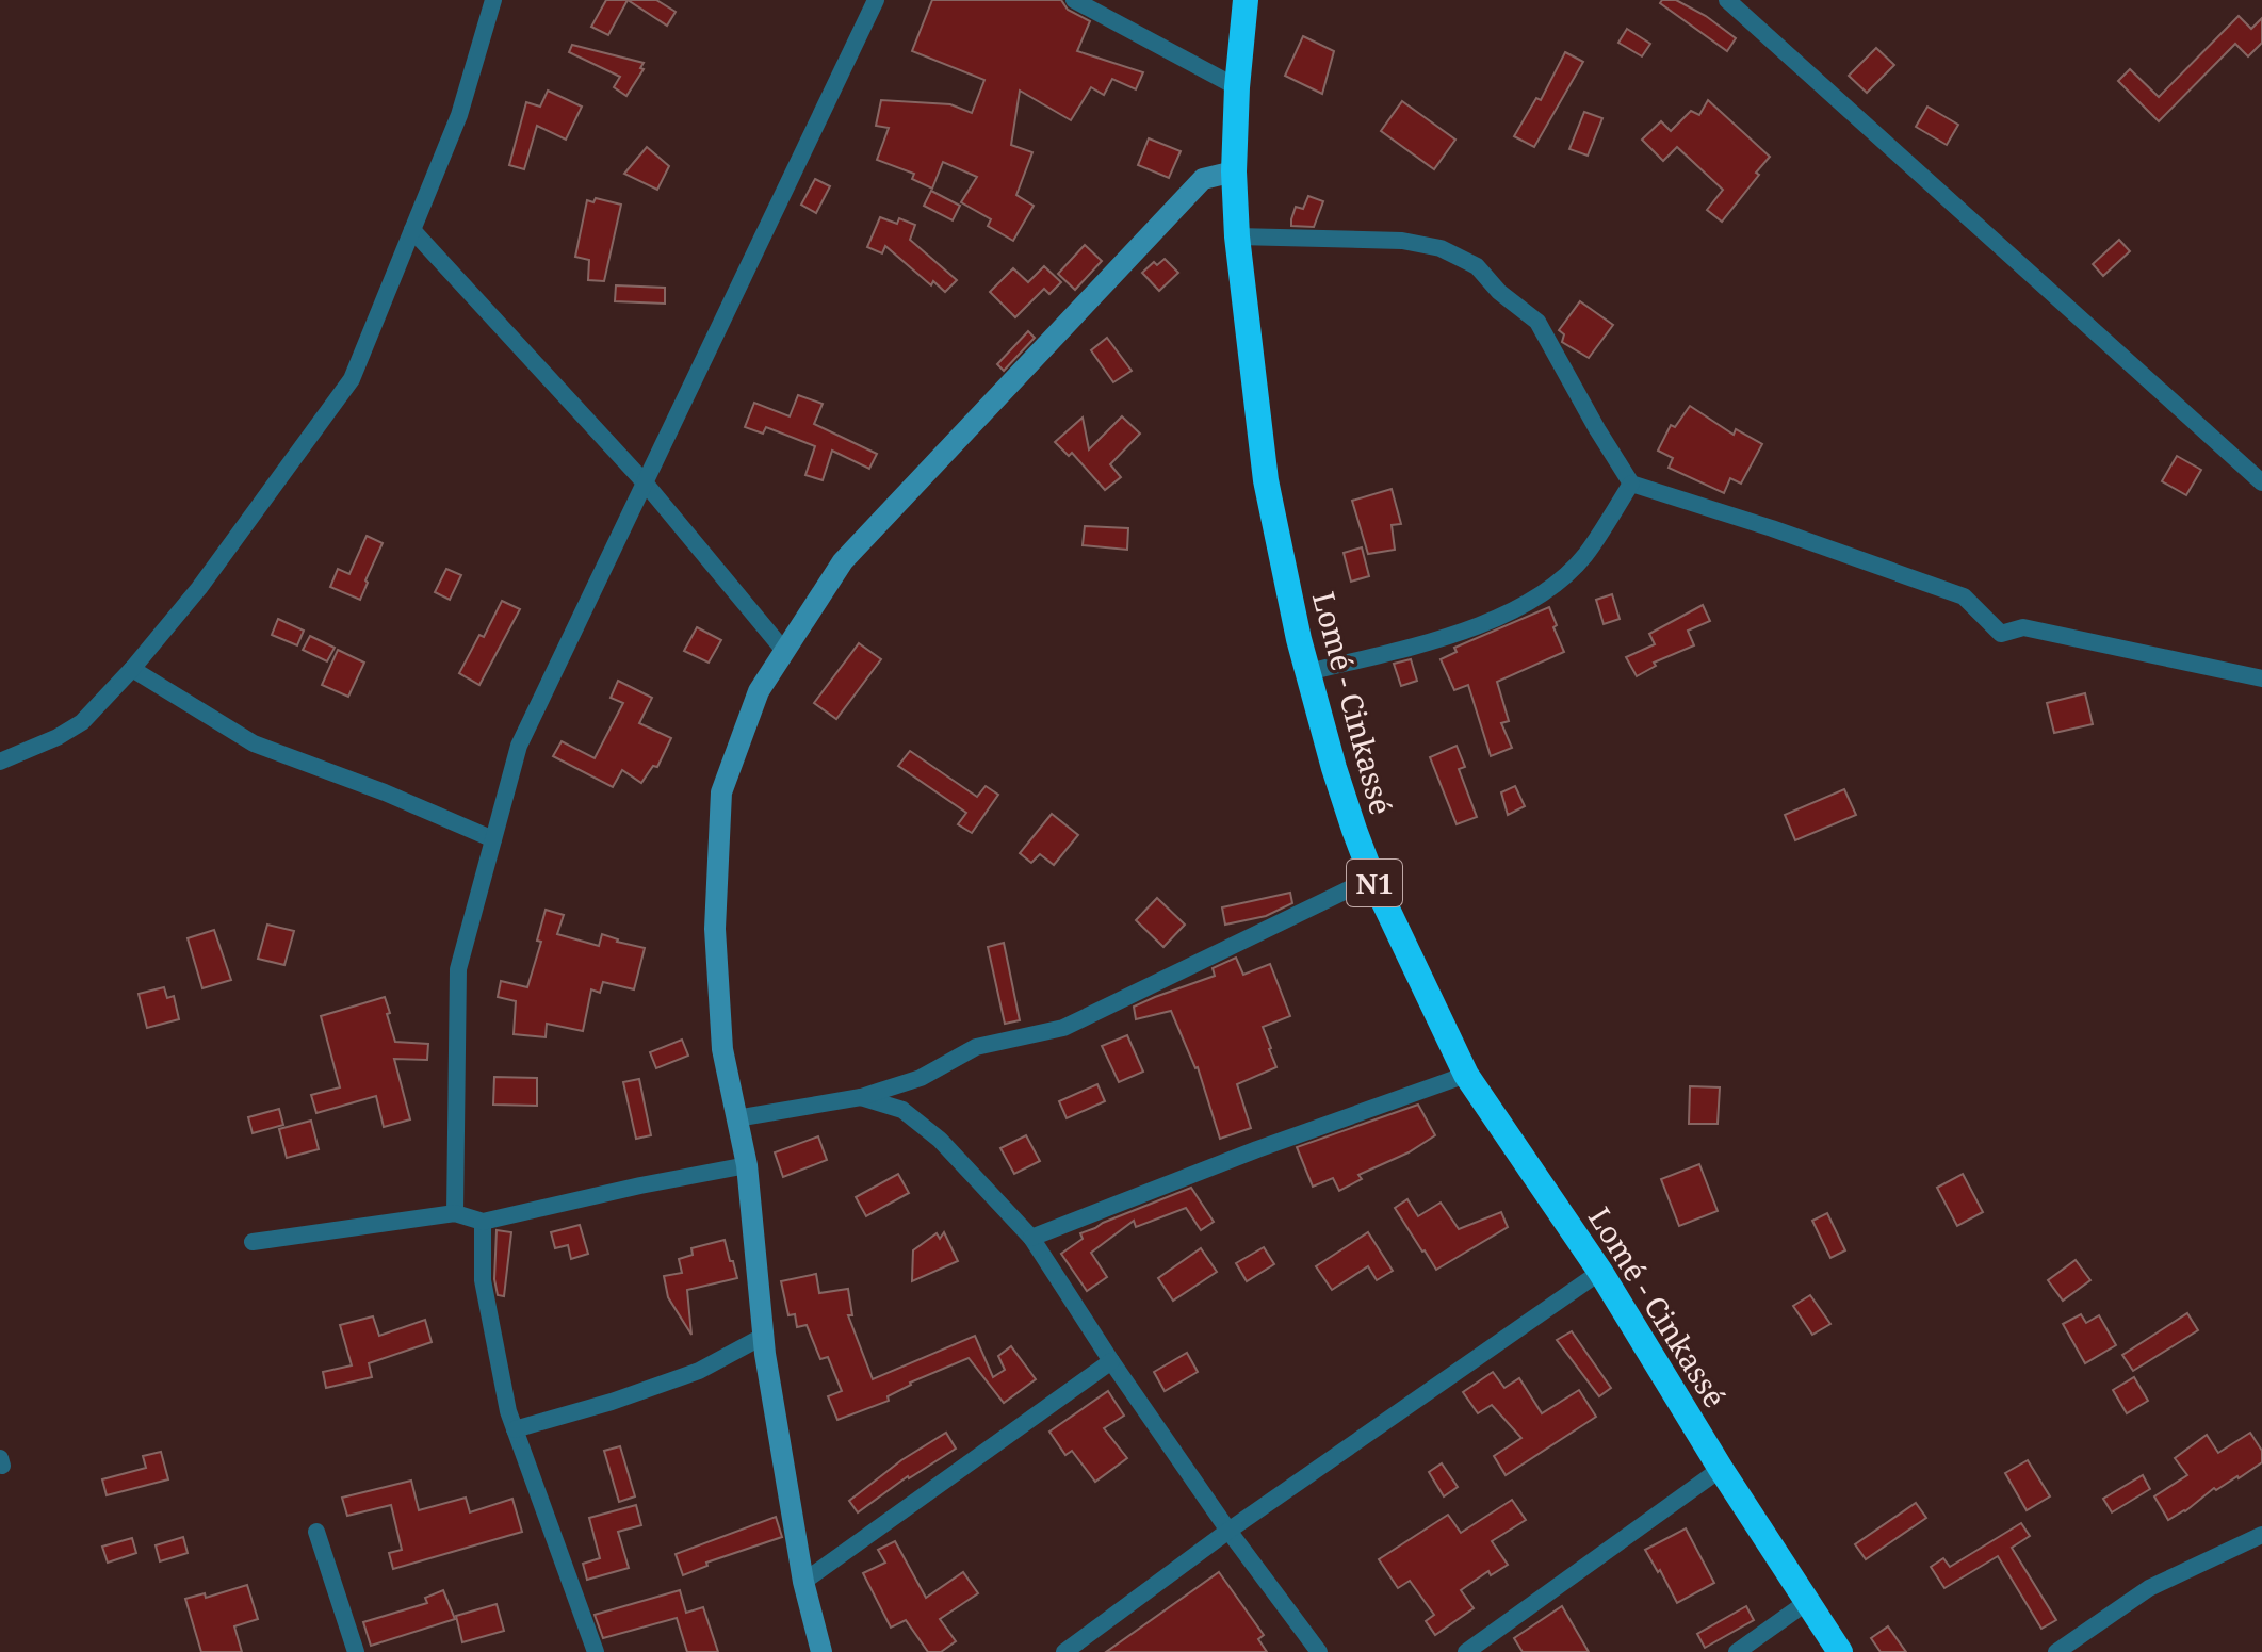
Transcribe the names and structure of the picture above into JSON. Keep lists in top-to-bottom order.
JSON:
{
  "streets": {
    "highway": ["Lomé - Cinkassé", "N1"]
  }
}
